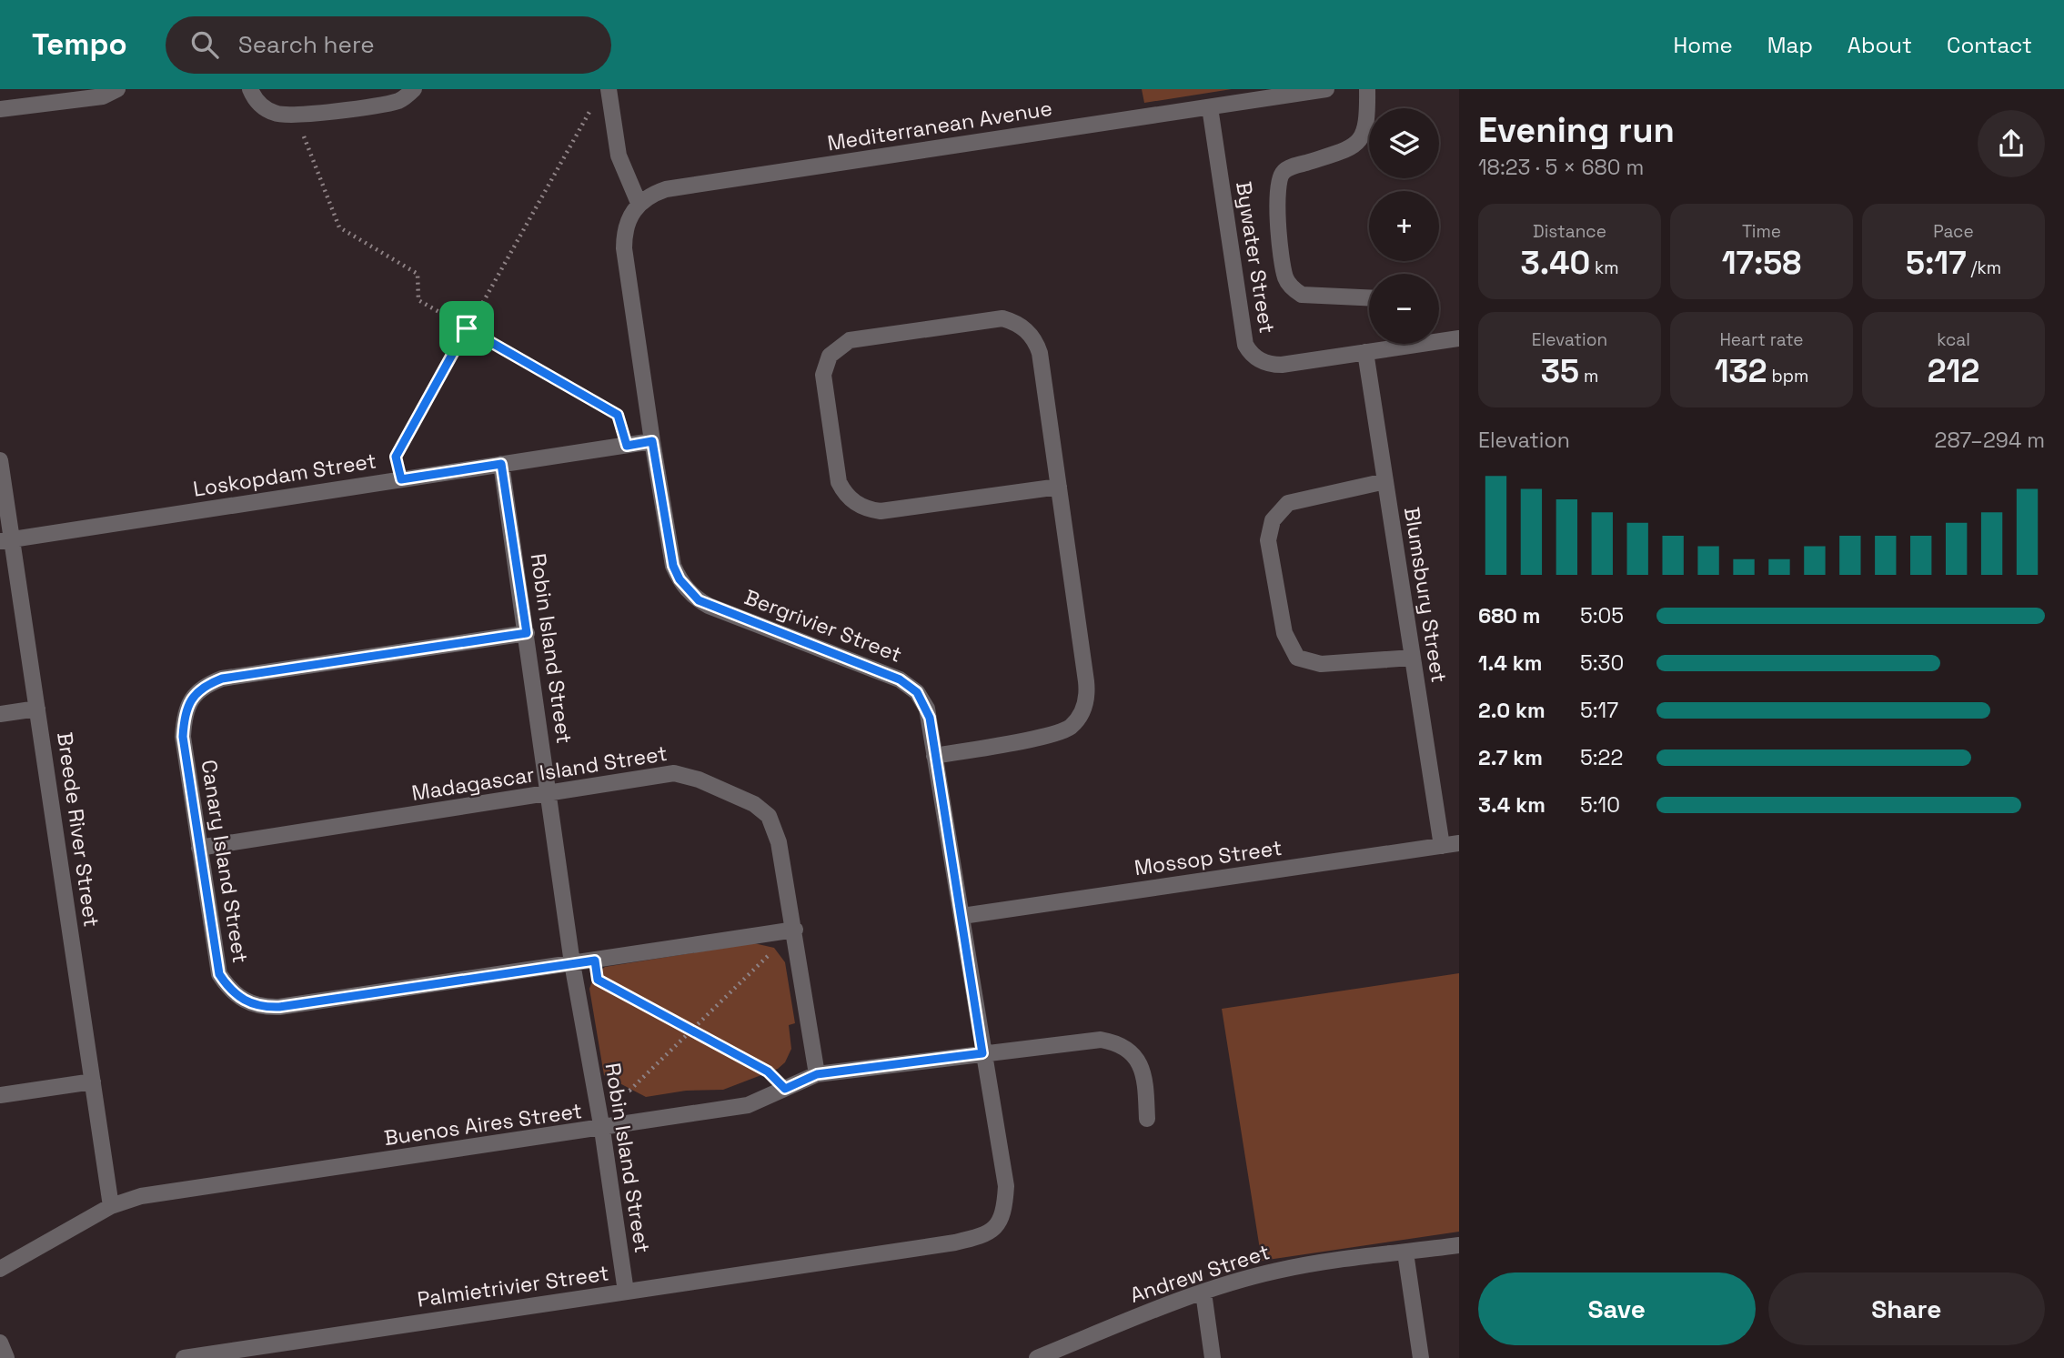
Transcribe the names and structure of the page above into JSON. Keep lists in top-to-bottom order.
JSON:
{
  "streets": {
    "street": [
      "Mediterranean Avenue",
      "Bywater Street",
      "Loskopdam Street",
      "Blumsbury Street",
      "Bergrivier Street",
      "Robin Island Street",
      "Madagascar Island Street",
      "Breede River Street",
      "Mossop Street",
      "Canary Island Street",
      "Buenos Aires Street",
      "Andrew Street",
      "Palmietrivier Street"
    ]
  },
  "crossings": [
    ["Mediterranean Avenue", "Bywater Street"],
    ["Mediterranean Avenue", "Bergrivier Street"],
    ["Bywater Street", "Blumsbury Street"],
    ["Loskopdam Street", "Bergrivier Street"],
    ["Loskopdam Street", "Robin Island Street"],
    ["Loskopdam Street", "Breede River Street"],
    ["Blumsbury Street", "Mossop Street"],
    ["Bergrivier Street", "Mossop Street"],
    ["Bergrivier Street", "Buenos Aires Street"],
    ["Bergrivier Street", "Palmietrivier Street"],
    ["Robin Island Street", "Madagascar Island Street"],
    ["Robin Island Street", "Canary Island Street"],
    ["Robin Island Street", "Buenos Aires Street"],
    ["Robin Island Street", "Palmietrivier Street"],
    ["Madagascar Island Street", "Canary Island Street"],
    ["Madagascar Island Street", "Buenos Aires Street"],
    ["Breede River Street", "Buenos Aires Street"]
  ],
  "page": {
    "header": "Tempo",
    "search": "Search here",
    "nav": [
      "Home",
      "Map",
      "About",
      "Contact"
    ],
    "heading": ["Evening run", "18:23 · 5 × 680 m"],
    "map_buttons": ["+", "−"],
    "stats": [
      ["Distance", "3.40 km"],
      ["Time", "17:58"],
      ["Pace", "5:17 /km"],
      ["Elevation", "35 m"],
      ["Heart rate", "132 bpm"],
      ["kcal", "212"]
    ],
    "chart": ["Elevation", "287–294 m"],
    "list": [
      {
        "name": "680 m",
        "note": "5:05"
      },
      {
        "name": "1.4 km",
        "note": "5:30"
      },
      {
        "name": "2.0 km",
        "note": "5:17"
      },
      {
        "name": "2.7 km",
        "note": "5:22"
      },
      {
        "name": "3.4 km",
        "note": "5:10"
      }
    ],
    "buttons": ["Save", "Share"]
  }
}
